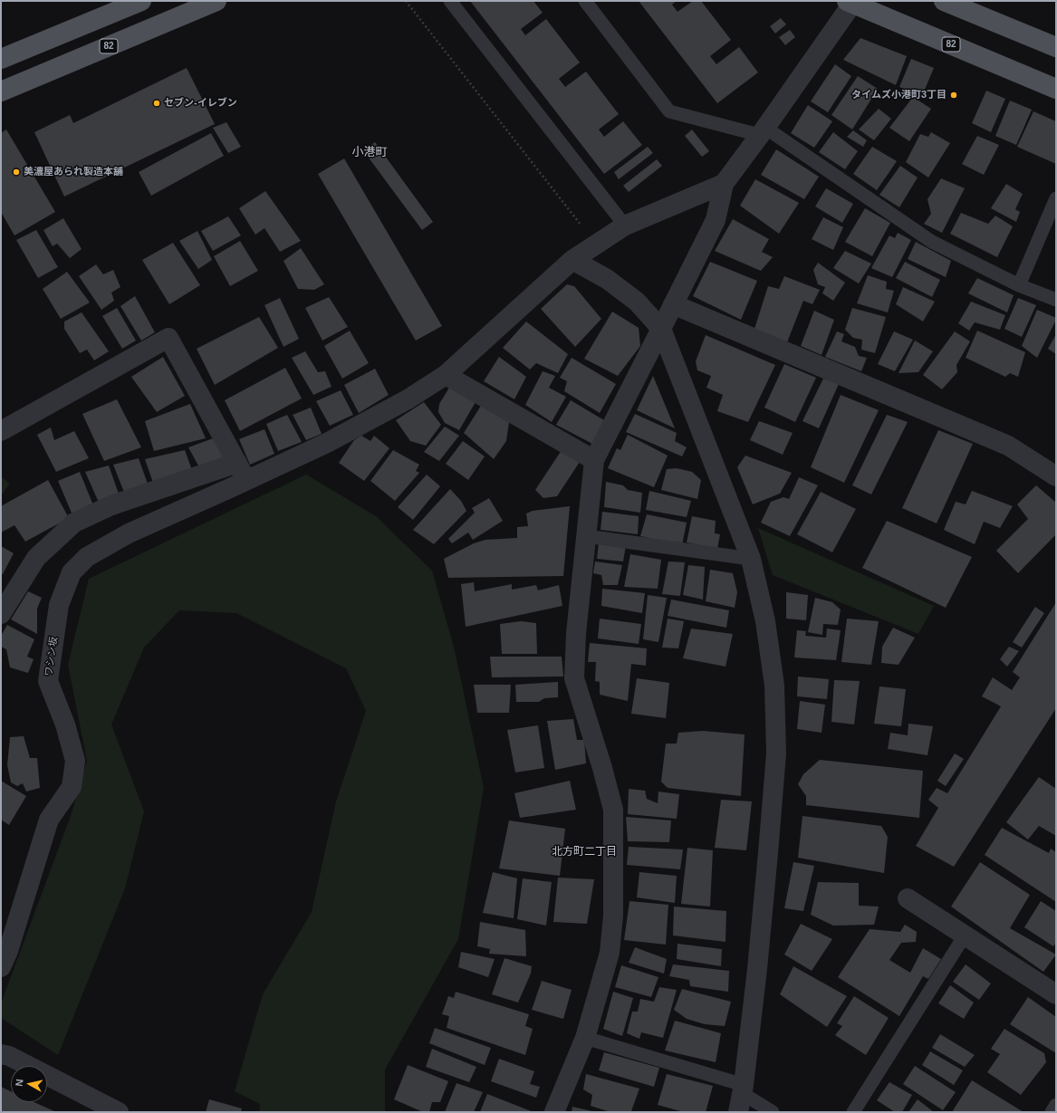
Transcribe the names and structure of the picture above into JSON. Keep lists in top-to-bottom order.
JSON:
{
  "streets": {
    "main road": ["82"],
    "street": ["ワシン坂"]
  },
  "districts": ["小港町", "北方町二丁目"],
  "places": ["タイムズ小港町3丁目", "セブン-イレブン", "美濃屋あられ製造本舗"],
  "north": "left"
}
